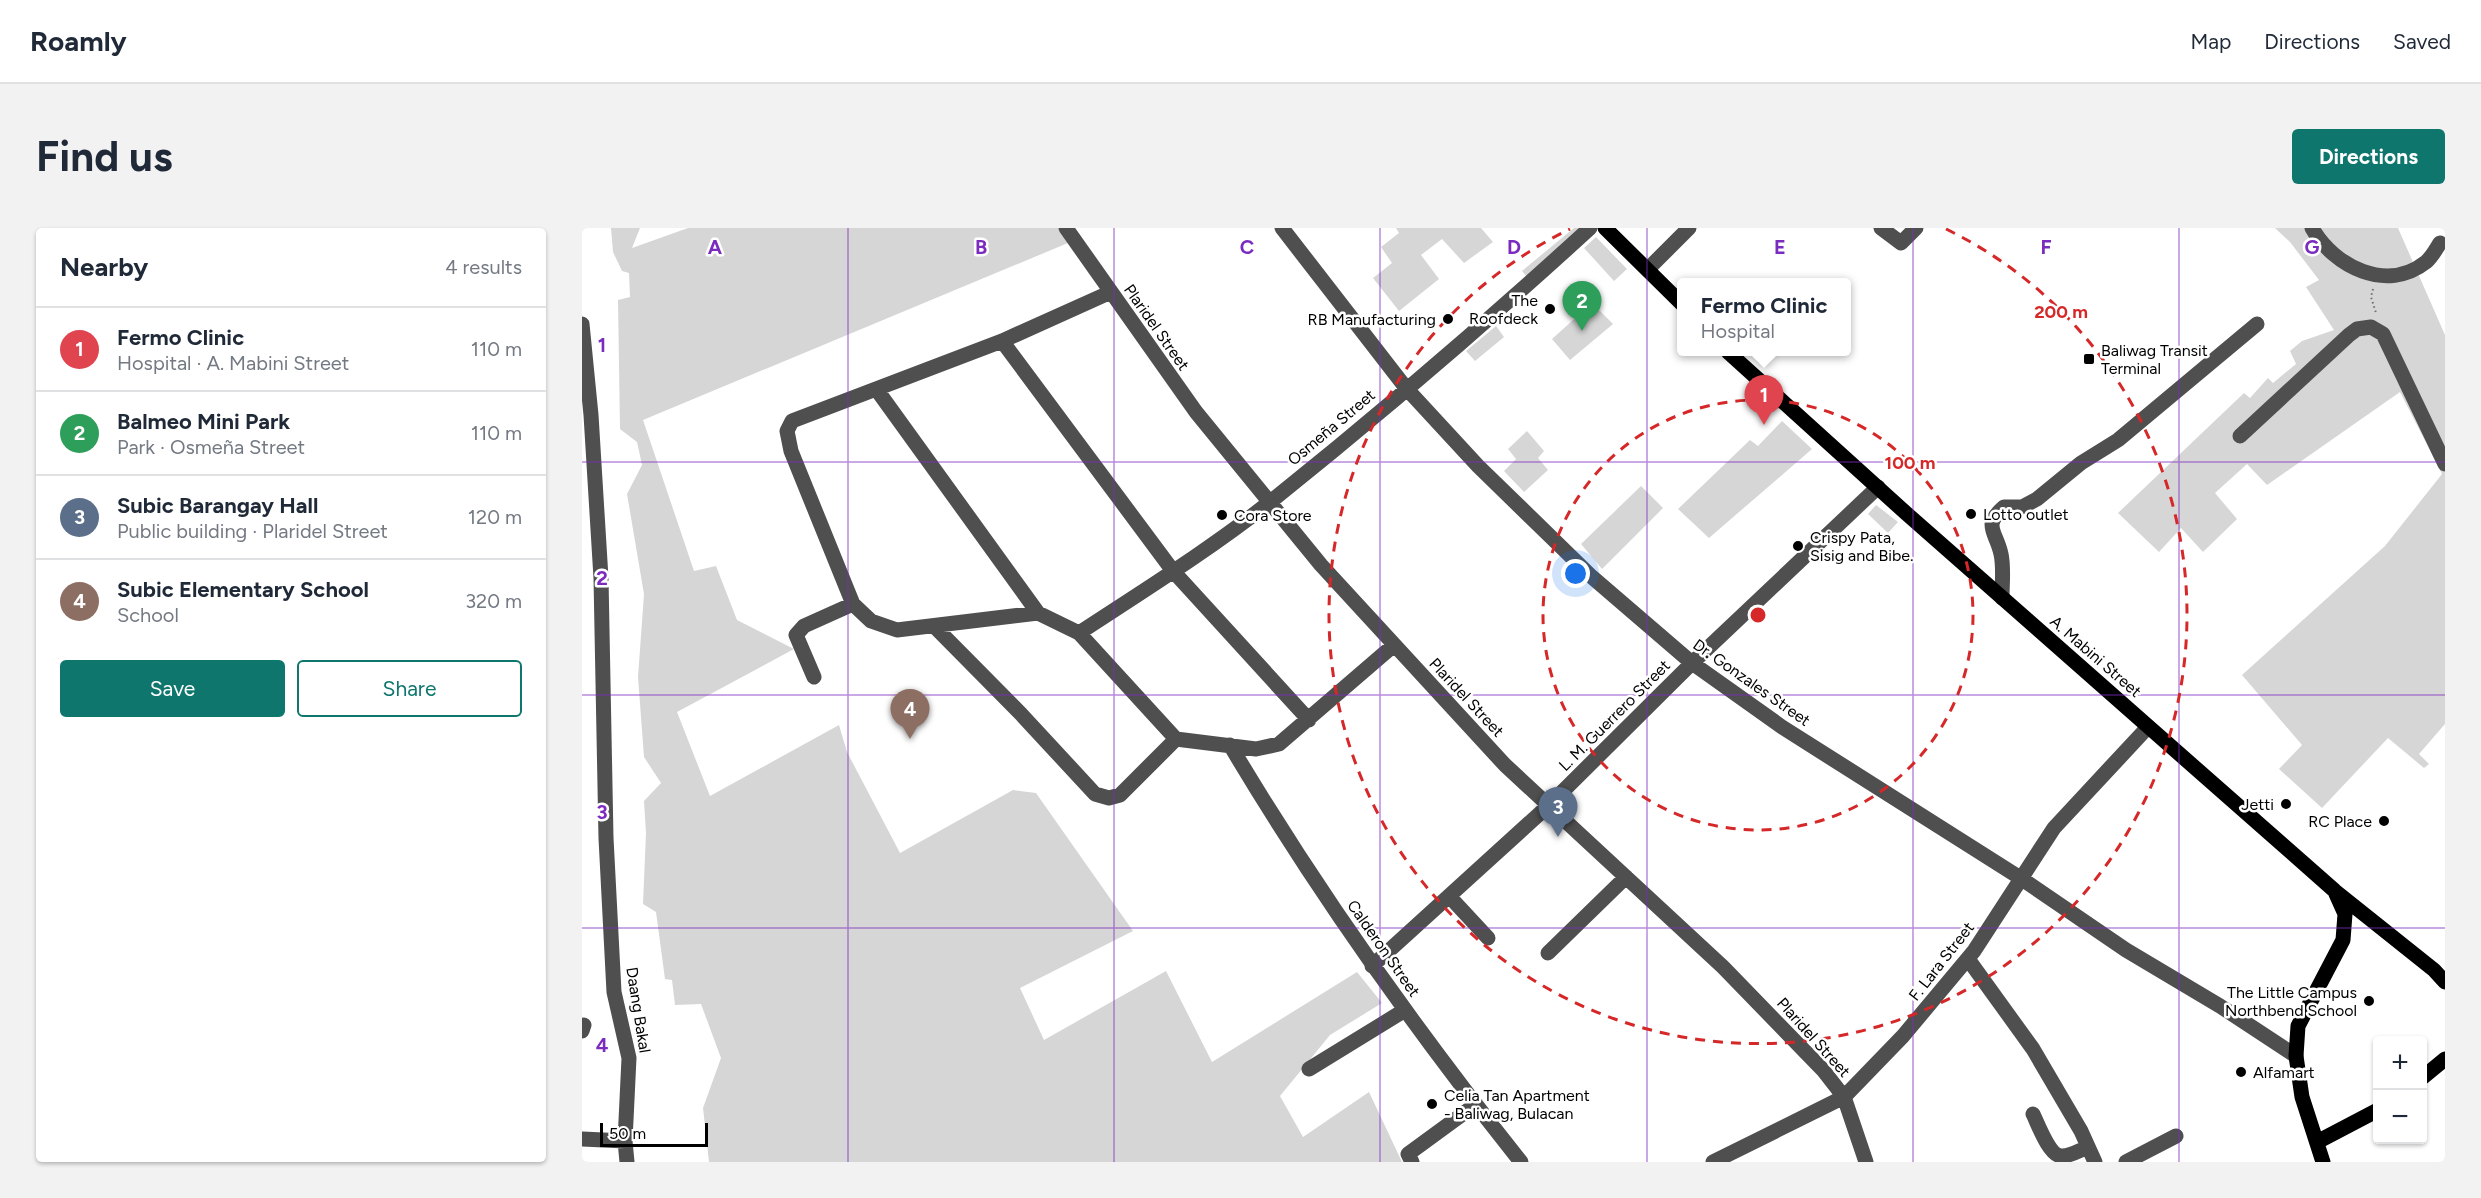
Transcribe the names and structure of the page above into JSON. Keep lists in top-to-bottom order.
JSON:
{
  "streets": {
    "main road": ["A. Mabini Street"],
    "street": [
      "Plaridel Street",
      "Osmeña Street",
      "Dr. Gonzales Street",
      "L. M. Guerrero Street",
      "Calderon Street",
      "F. Lara Street",
      "Daang Bakal"
    ]
  },
  "crossings": [
    ["Plaridel Street", "Osmeña Street"],
    ["Plaridel Street", "L. M. Guerrero Street"],
    ["Plaridel Street", "F. Lara Street"],
    ["Osmeña Street", "Dr. Gonzales Street"],
    ["A. Mabini Street", "L. M. Guerrero Street"],
    ["A. Mabini Street", "F. Lara Street"],
    ["Dr. Gonzales Street", "L. M. Guerrero Street"],
    ["Dr. Gonzales Street", "F. Lara Street"],
    ["L. M. Guerrero Street", "Calderon Street"]
  ],
  "places": {
    "other": [
      "The Roofdeck",
      "RB Manufacturing",
      "Lotto outlet",
      "Cora Store",
      "Crispy Pata, Sisig and Bibe.",
      "Jetti",
      "RC Place",
      "The Little Campus Northbend School",
      "Alfamart",
      "Celia Tan Apartment - Baliwag, Bulacan"
    ],
    "transit": ["Baliwag Transit Terminal"]
  },
  "scale_bar": "50 m",
  "page": {
    "header": "Roamly",
    "nav": ["Map", "Directions", "Saved"],
    "buttons": [
      "Directions",
      ["Save", "Share"]
    ],
    "title": "Find us",
    "heading": ["Nearby", "4 results"],
    "popup": ["Fermo Clinic", "Hospital"],
    "pins": [
      "2",
      "1",
      "4",
      "3"
    ],
    "list": [
      {
        "mark": "1",
        "name": "Fermo Clinic",
        "note": "Hospital · A. Mabini Street",
        "value": "110 m"
      },
      {
        "mark": "2",
        "name": "Balmeo Mini Park",
        "note": "Park · Osmeña Street",
        "value": "110 m"
      },
      {
        "mark": "3",
        "name": "Subic Barangay Hall",
        "note": "Public building · Plaridel Street",
        "value": "120 m"
      },
      {
        "mark": "4",
        "name": "Subic Elementary School",
        "note": "School",
        "value": "320 m"
      }
    ],
    "map_buttons": ["+", "−"],
    "scale": "50 m"
  },
  "grid": {
    "columns": [
      "A",
      "B",
      "C",
      "D",
      "E",
      "F",
      "G"
    ],
    "rows": [
      "1",
      "2",
      "3",
      "4"
    ]
  },
  "rings": ["200 m", "100 m"]
}
